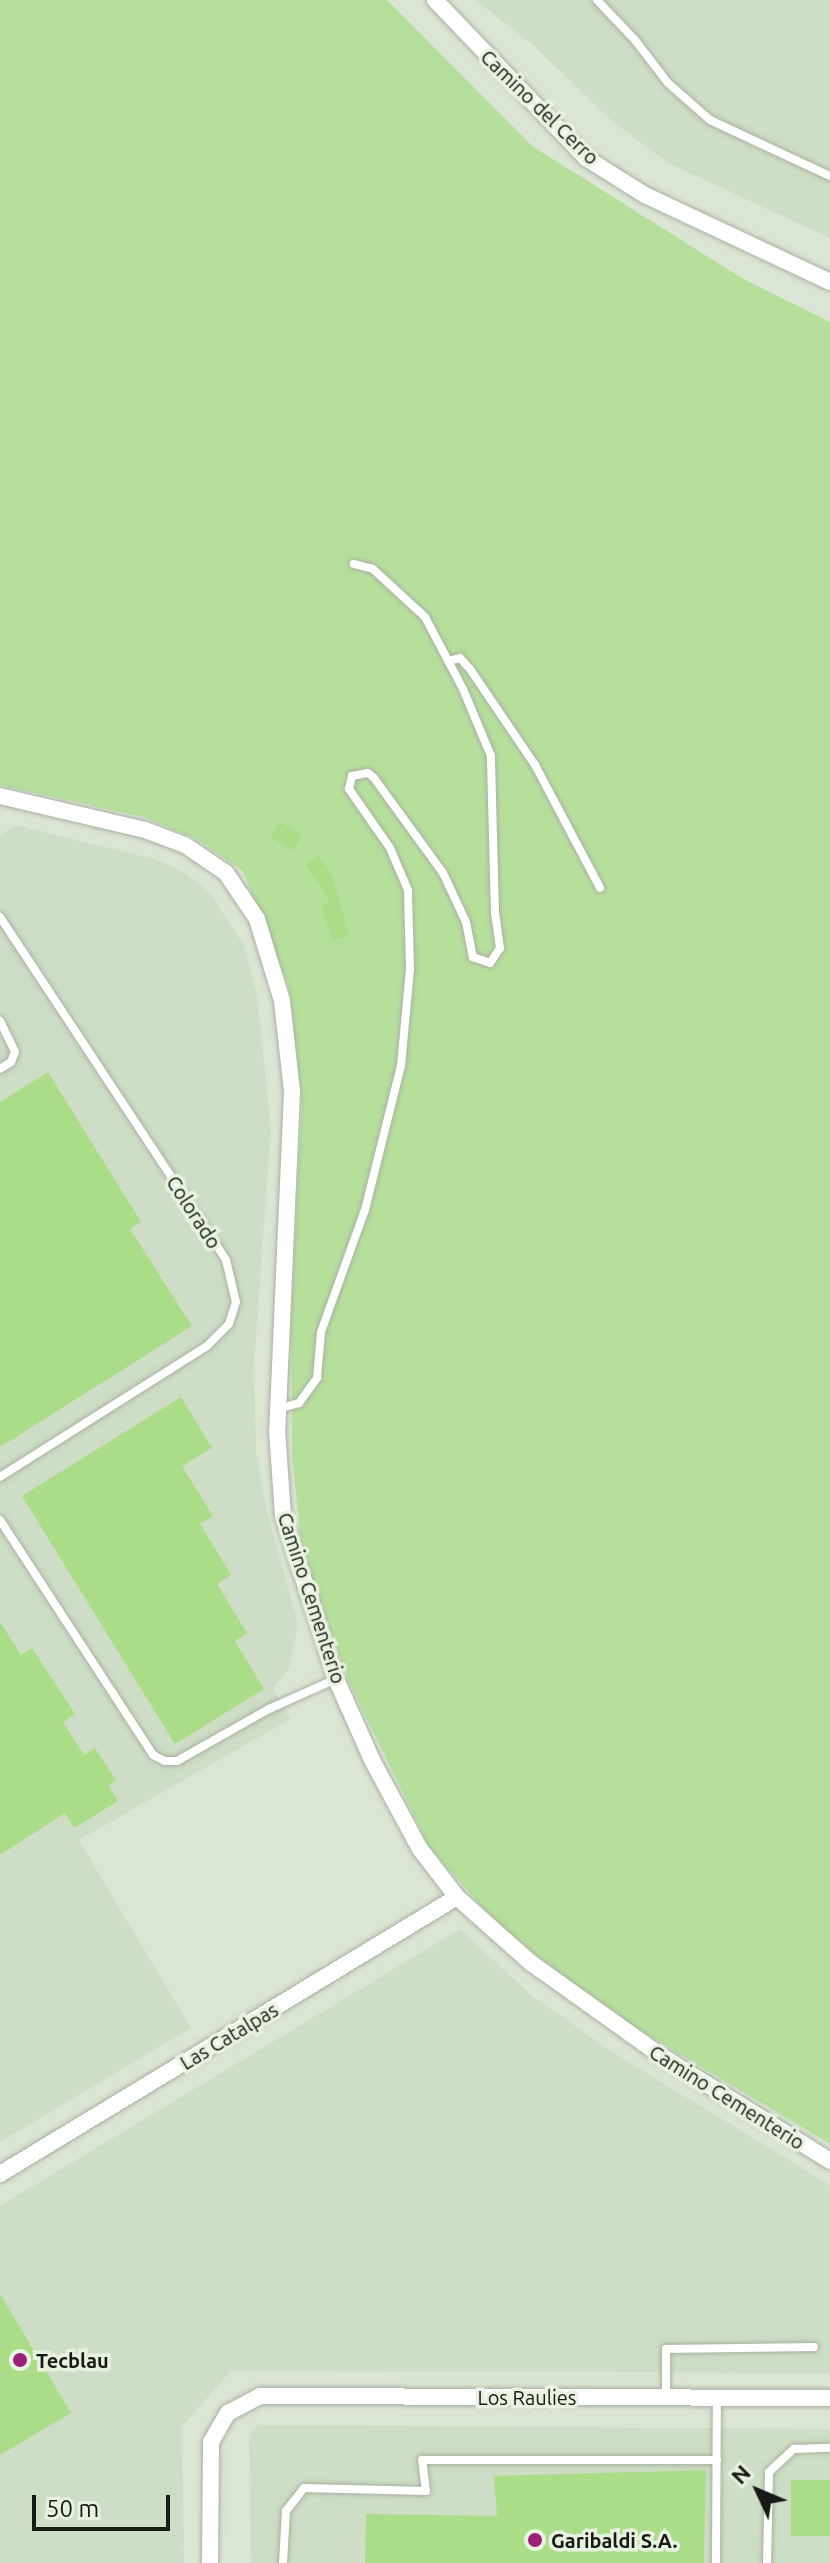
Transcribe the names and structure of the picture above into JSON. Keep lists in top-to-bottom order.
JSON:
{
  "streets": {
    "street": [
      "Camino del Cerro",
      "Camino Cementerio",
      "Las Catalpas",
      "Los Raulies"
    ],
    "lane": ["Colorado"]
  },
  "crossings": [
    ["Camino Cementerio", "Las Catalpas"]
  ],
  "places": ["Tecblau", "Garibaldi S.A."],
  "scale_bar": "50 m",
  "north": "top left"
}
